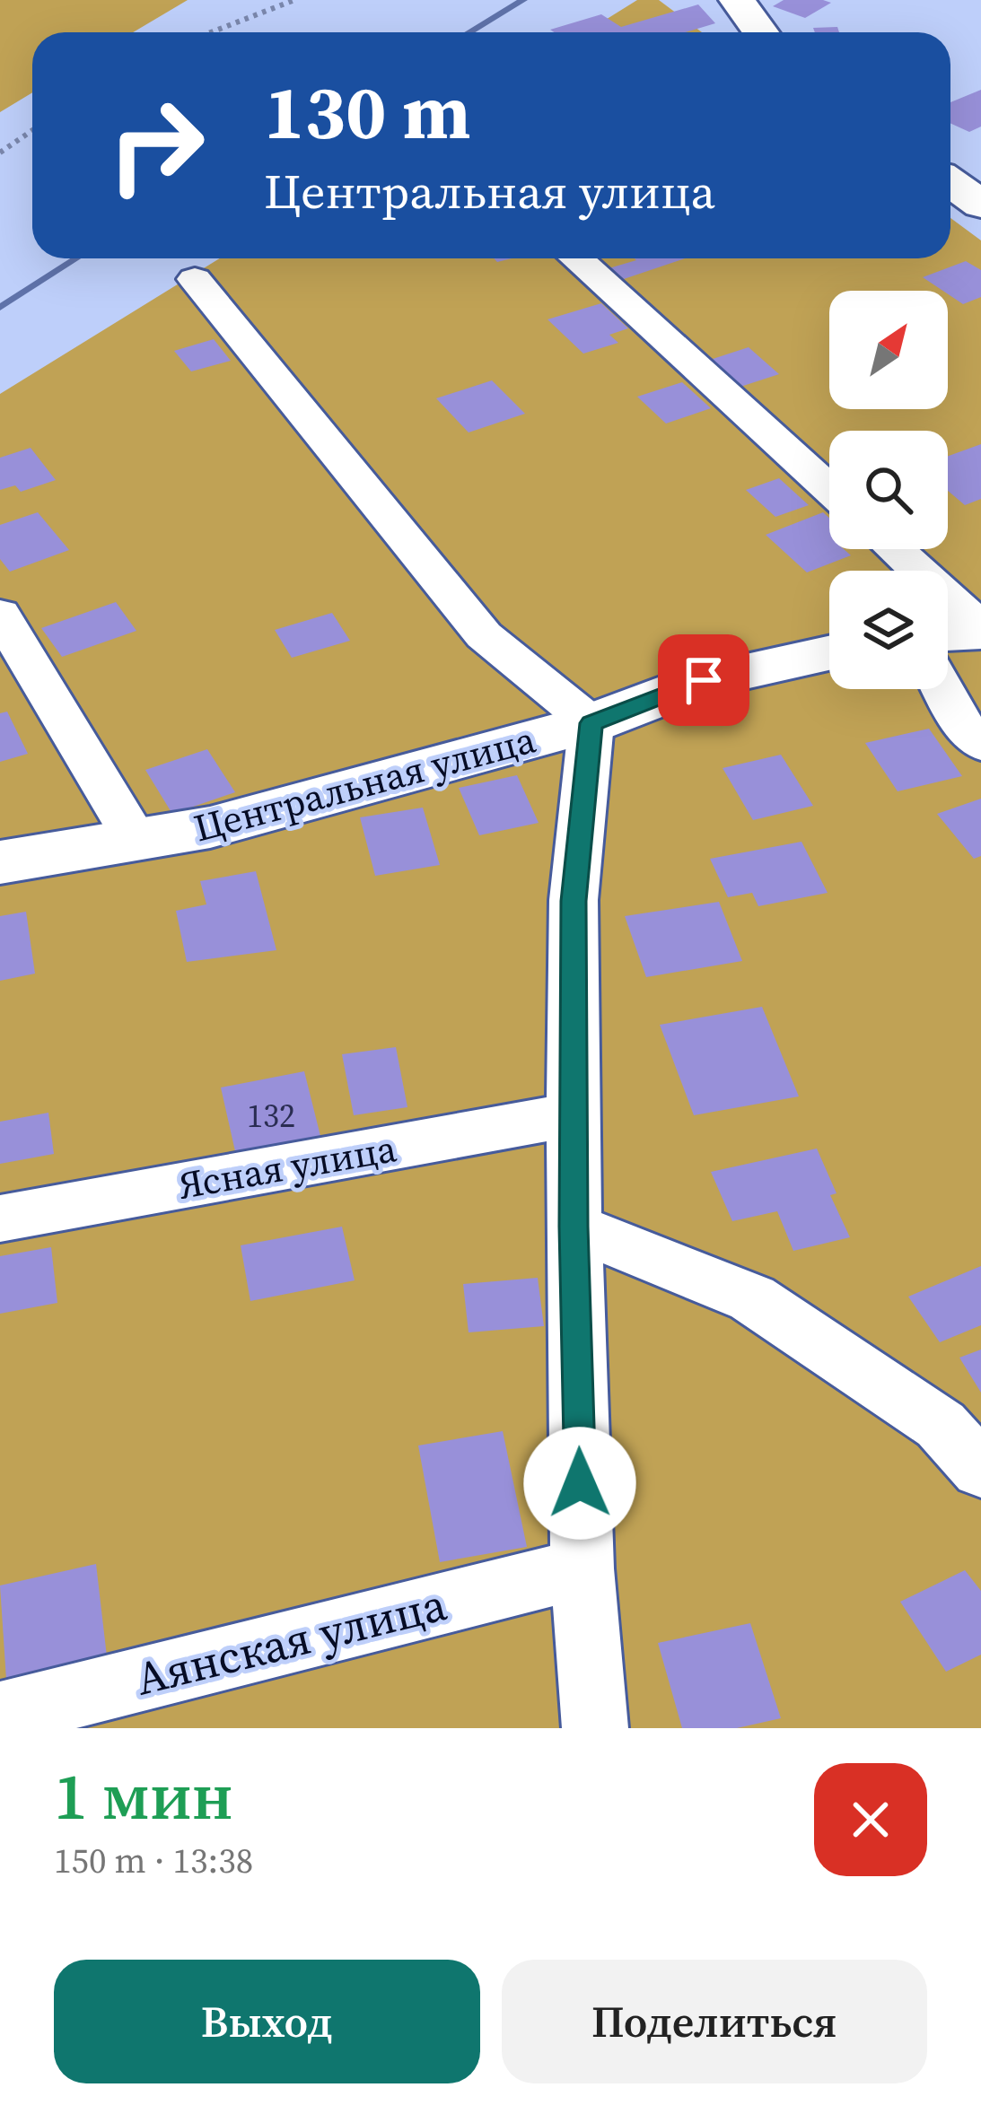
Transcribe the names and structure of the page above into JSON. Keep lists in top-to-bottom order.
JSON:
{
  "streets": {
    "main road": ["Центральная улица"],
    "street": ["Ясная улица", "Аянская улица"]
  },
  "house_numbers": ["132"],
  "north": "top right",
  "page": {
    "turn": ["130 m", "Центральная улица"],
    "heading": ["1 мин", "150 m · 13:38"],
    "buttons": ["Выход", "Поделиться"]
  }
}
